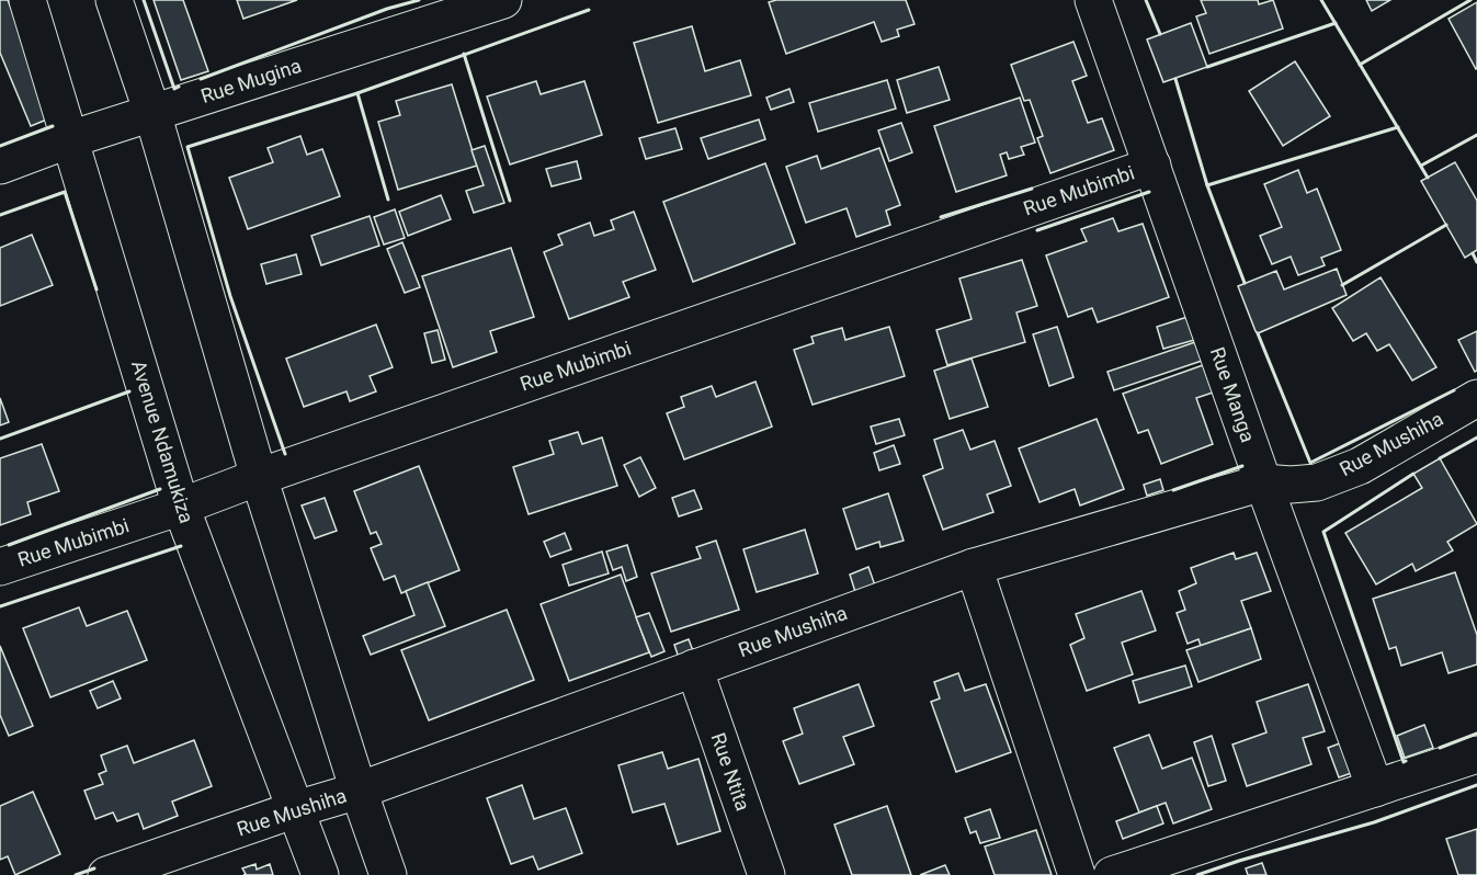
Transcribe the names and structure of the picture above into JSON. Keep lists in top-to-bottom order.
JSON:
{
  "streets": {
    "street": [
      "Rue Mugina",
      "Rue Mubimbi",
      "Rue Manga",
      "Avenue Ndamukiza",
      "Rue Mushiha",
      "Rue Ntita"
    ]
  },
  "crossings": [
    ["Rue Mugina", "Avenue Ndamukiza"],
    ["Rue Mubimbi", "Rue Manga"],
    ["Rue Mubimbi", "Avenue Ndamukiza"],
    ["Rue Manga", "Rue Mushiha"],
    ["Avenue Ndamukiza", "Rue Mushiha"],
    ["Rue Mushiha", "Rue Ntita"]
  ]
}
